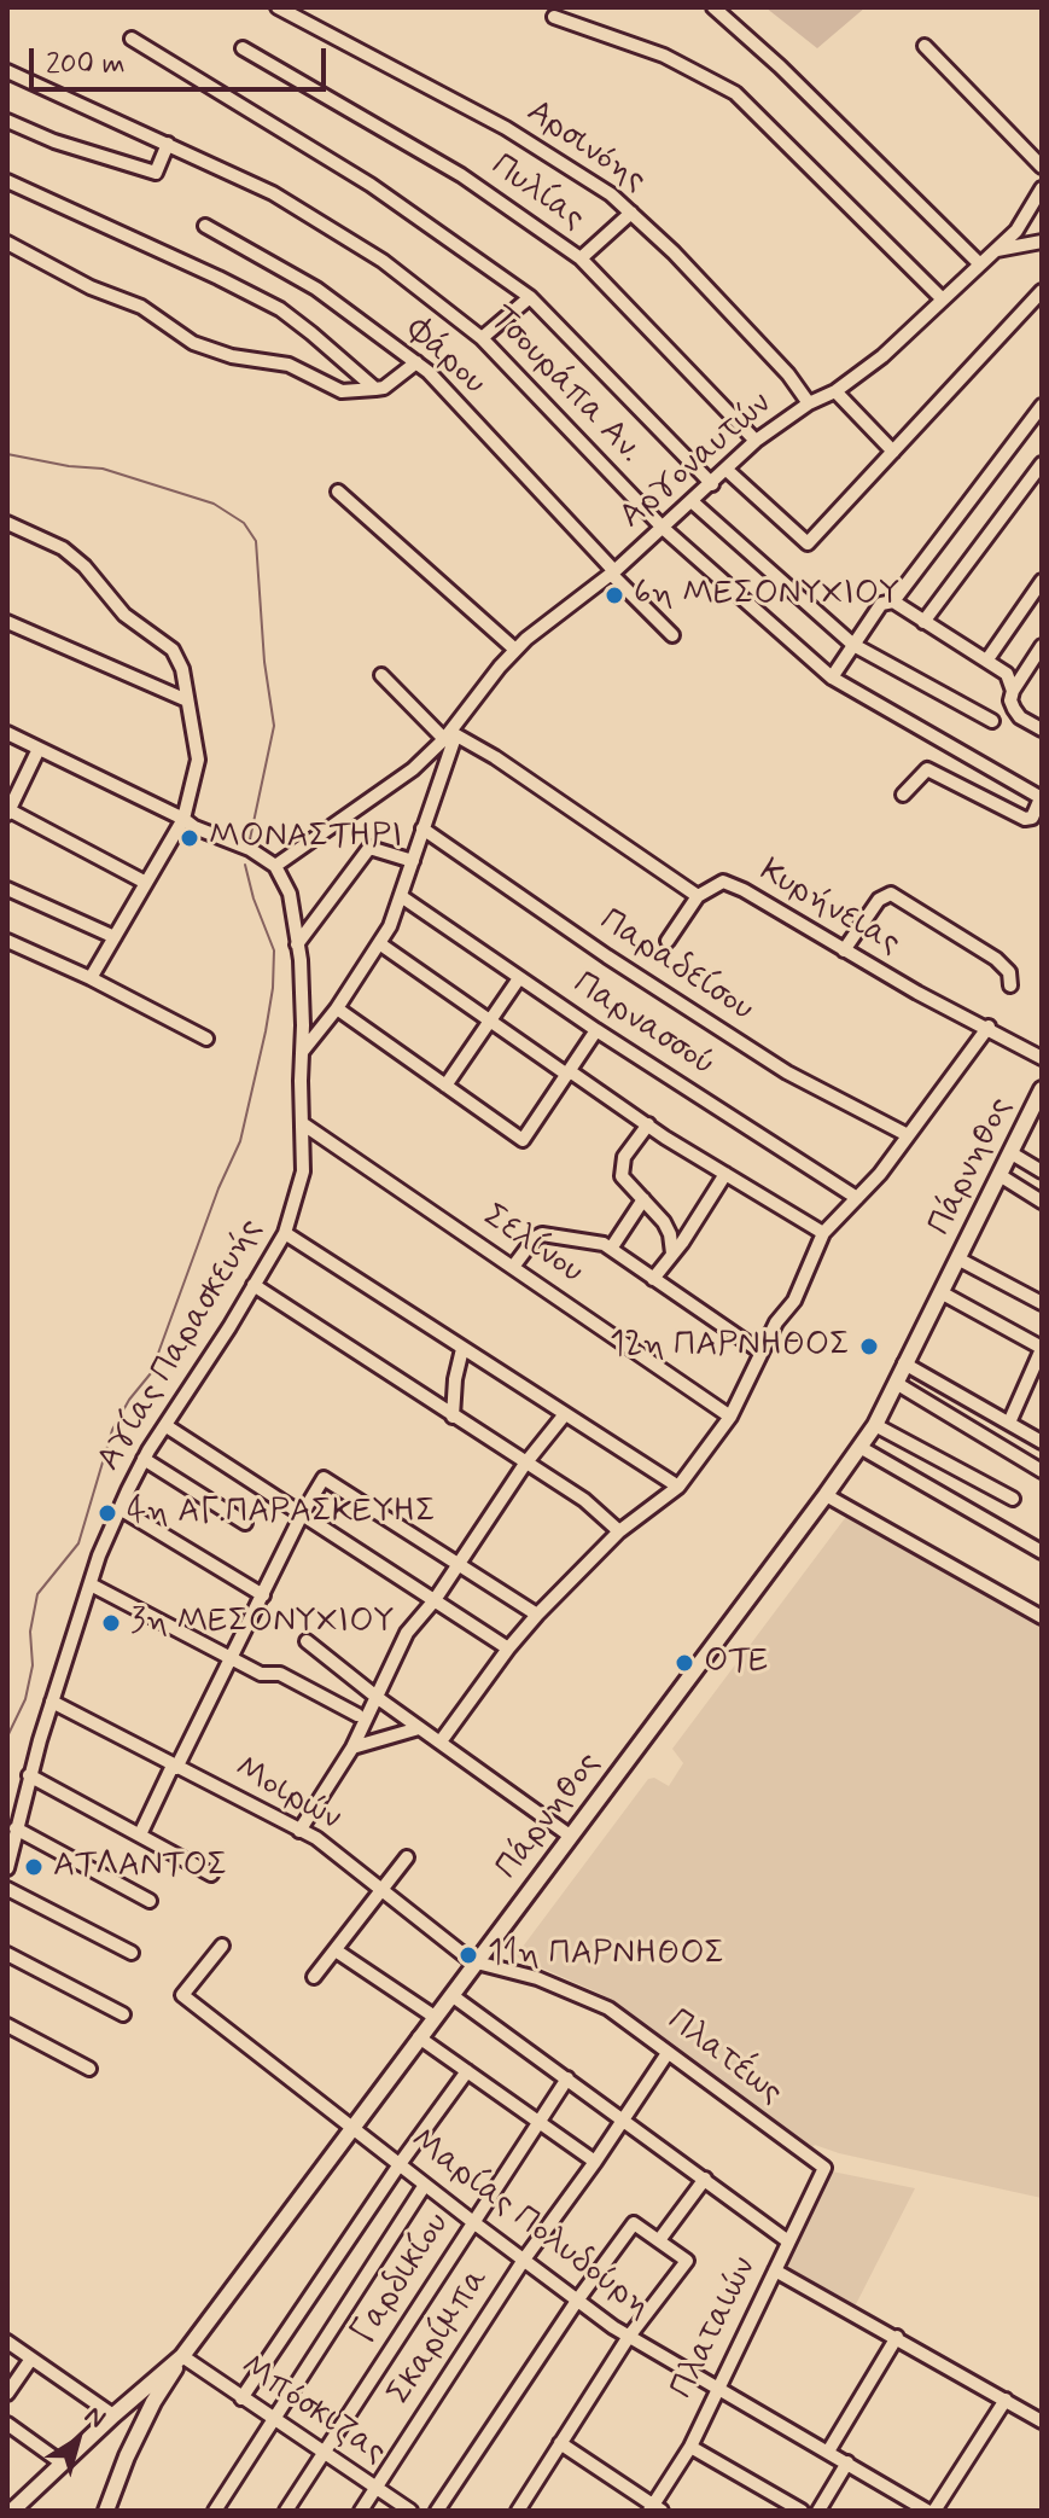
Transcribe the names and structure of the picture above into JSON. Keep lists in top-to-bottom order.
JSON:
{
  "streets": {
    "main road": ["Πάρνηθος"],
    "street": [
      "Αρσινόης",
      "Πυλίας",
      "Φάρου",
      "Τσουράπα Αν.",
      "Αργοναυτών",
      "Κυρήνειας",
      "Παραδείσου",
      "Παρνασσού",
      "Σελίνου",
      "Αγίας Παρασκευής",
      "Μοιρών",
      "Πλατέως",
      "Μαρίας Πολυδούρη",
      "Γαρδικίου",
      "Πλαταιών",
      "Σκαρίμπα",
      "Μπόσκιζας"
    ]
  },
  "crossings": [
    ["Αρσινόης", "Αργοναυτών"],
    ["Πυλίας", "Αργοναυτών"],
    ["Φάρου", "Αργοναυτών"],
    ["Τσουράπα Αν.", "Αργοναυτών"],
    ["Αργοναυτών", "Αγίας Παρασκευής"],
    ["Πάρνηθος", "Μοιρών"],
    ["Πάρνηθος", "Πλατέως"],
    ["Πάρνηθος", "Μαρίας Πολυδούρη"],
    ["Πάρνηθος", "Μπόσκιζας"],
    ["Σελίνου", "Αγίας Παρασκευής"],
    ["Αγίας Παρασκευής", "Μοιρών"],
    ["Μοιρών", "Πλατέως"],
    ["Πλατέως", "Πλαταιών"],
    ["Πλατέως", "Σκαρίμπα"],
    ["Μαρίας Πολυδούρη", "Γαρδικίου"],
    ["Μαρίας Πολυδούρη", "Πλαταιών"],
    ["Μαρίας Πολυδούρη", "Σκαρίμπα"],
    ["Γαρδικίου", "Μπόσκιζας"],
    ["Σκαρίμπα", "Μπόσκιζας"]
  ],
  "places": [
    "6η ΜΕΣΟΝΥΧΙΟΥ",
    "ΜΟΝΑΣΤΗΡΙ",
    "12η ΠΑΡΝΗΘΟΣ",
    "4η ΑΓ.ΠΑΡΑΣΚΕΥΗΣ",
    "3η ΜΕΣΟΝΥΧΙΟΥ",
    "ΟΤΕ",
    "ΑΤΛΑΝΤΟΣ",
    "11η ΠΑΡΝΗΘΟΣ"
  ],
  "scale_bar": "200 m",
  "north": "top right"
}
